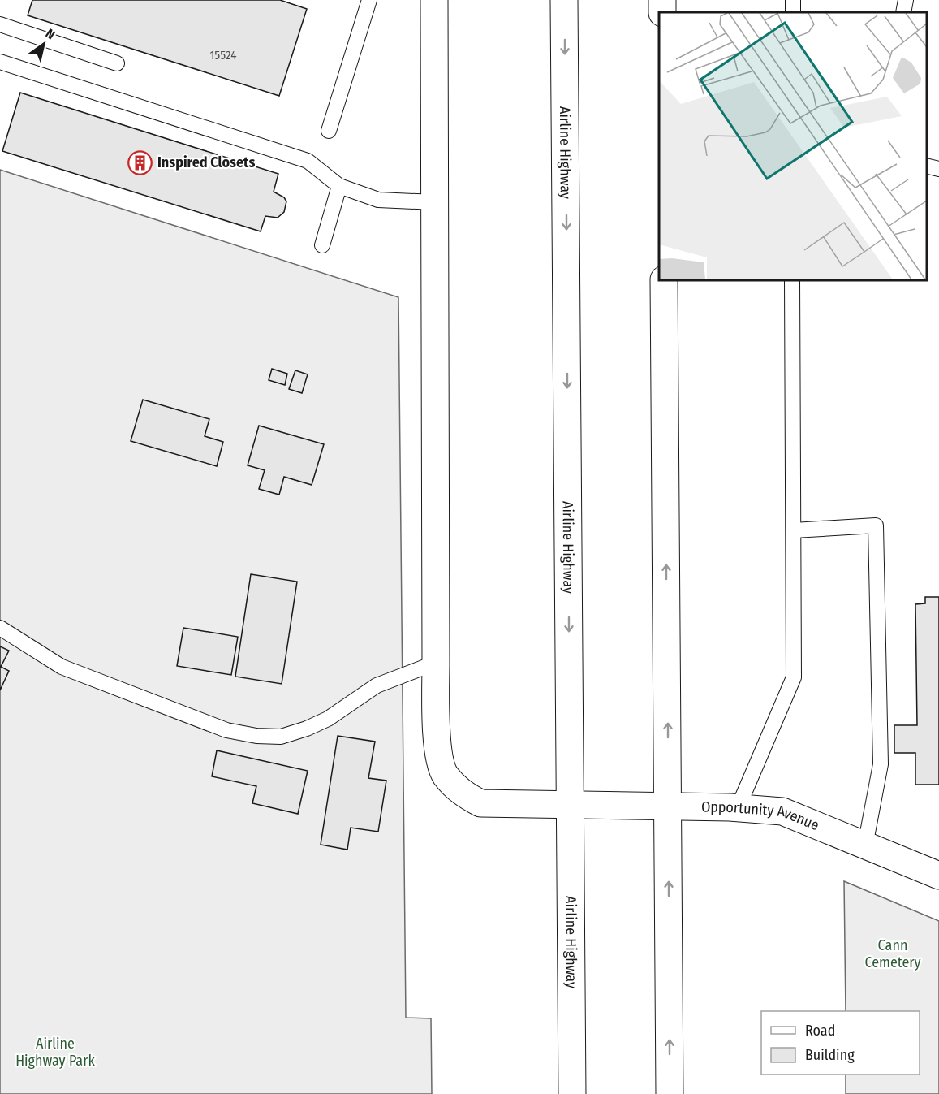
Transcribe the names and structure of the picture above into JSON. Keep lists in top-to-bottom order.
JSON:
{
  "streets": {
    "main road": ["Airline Highway", "Opportunity Avenue"]
  },
  "crossings": [
    ["Airline Highway", "Opportunity Avenue"]
  ],
  "parks": ["Cann Cemetery", "Airline Highway Park"],
  "places": {
    "building": ["Inspired Closets"]
  },
  "house_numbers": ["15524"],
  "legend": ["Road", "Building"],
  "north": "top right"
}
